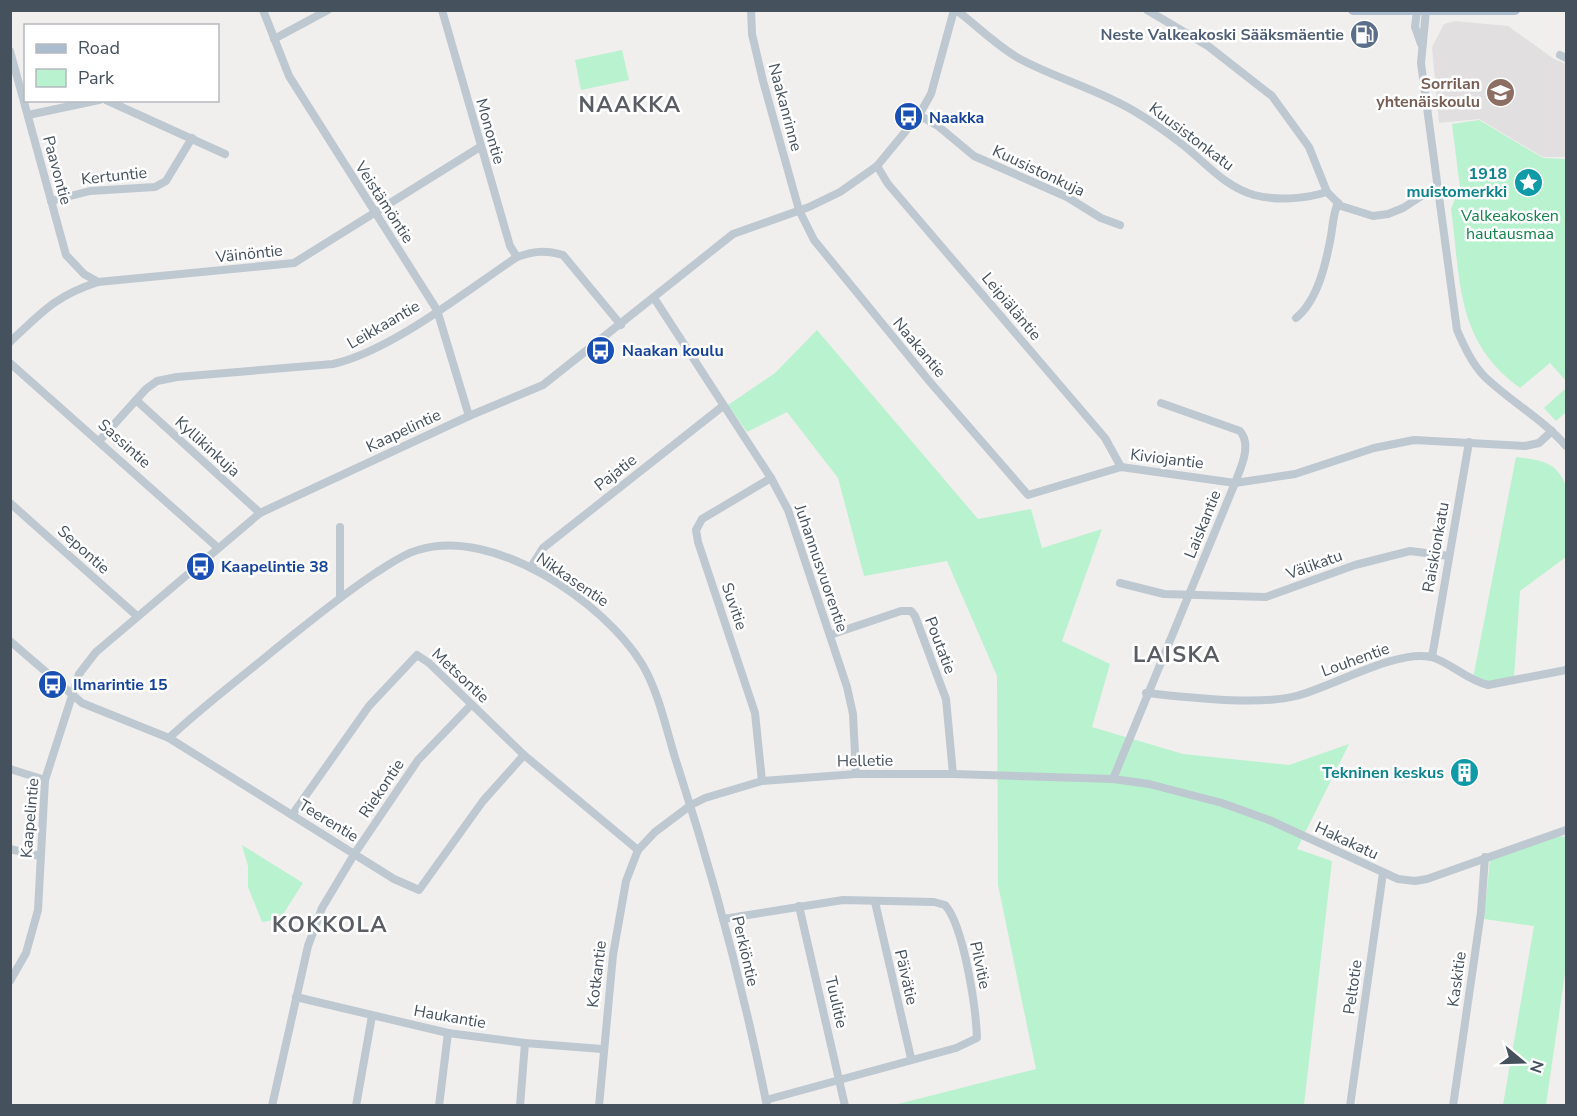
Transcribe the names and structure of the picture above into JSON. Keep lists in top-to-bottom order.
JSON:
{
  "streets": {
    "street": [
      "Naakanrinne",
      "Monontie",
      "Kuusistonkatu",
      "Paavontie",
      "Kuusistonkuja",
      "Kertuntie",
      "Veistämöntie",
      "Väinöntie",
      "Leipiäläntie",
      "Leikkaantie",
      "Naakantie",
      "Kaapelintie",
      "Sassintie",
      "Kyllikinkuja",
      "Kiviojantie",
      "Pajatie",
      "Laiskantie",
      "Raiskionkatu",
      "Sepontie",
      "Välikatu",
      "Juhannusvuorentie",
      "Nikkasentie",
      "Suvitie",
      "Poutatie",
      "Louhentie",
      "Metsontie",
      "Helletie",
      "Riekontie",
      "Teerentie",
      "Hakakatu",
      "Perkiöntie",
      "Pilvitie",
      "Kotkantie",
      "Päivätie",
      "Kaskitie",
      "Peltotie",
      "Tuulitie",
      "Haukantie"
    ]
  },
  "crossings": [
    ["Naakanrinne", "Naakantie"],
    ["Naakanrinne", "Kaapelintie"],
    ["Monontie", "Väinöntie"],
    ["Monontie", "Leikkaantie"],
    ["Kuusistonkatu", "Kaapelintie"],
    ["Paavontie", "Kertuntie"],
    ["Paavontie", "Väinöntie"],
    ["Kuusistonkuja", "Kaapelintie"],
    ["Veistämöntie", "Väinöntie"],
    ["Veistämöntie", "Leikkaantie"],
    ["Veistämöntie", "Kaapelintie"],
    ["Leipiäläntie", "Kaapelintie"],
    ["Leipiäläntie", "Kiviojantie"],
    ["Leikkaantie", "Kaapelintie"],
    ["Leikkaantie", "Sassintie"],
    ["Leikkaantie", "Kyllikinkuja"],
    ["Naakantie", "Kaapelintie"],
    ["Naakantie", "Kiviojantie"],
    ["Kaapelintie", "Sassintie"],
    ["Kaapelintie", "Kyllikinkuja"],
    ["Kaapelintie", "Sepontie"],
    ["Kaapelintie", "Juhannusvuorentie"],
    ["Kaapelintie", "Teerentie"],
    ["Kiviojantie", "Laiskantie"],
    ["Pajatie", "Juhannusvuorentie"],
    ["Pajatie", "Nikkasentie"],
    ["Laiskantie", "Raiskionkatu"],
    ["Laiskantie", "Välikatu"],
    ["Laiskantie", "Louhentie"],
    ["Laiskantie", "Helletie"],
    ["Laiskantie", "Hakakatu"],
    ["Raiskionkatu", "Välikatu"],
    ["Raiskionkatu", "Louhentie"],
    ["Juhannusvuorentie", "Suvitie"],
    ["Juhannusvuorentie", "Poutatie"],
    ["Juhannusvuorentie", "Helletie"],
    ["Nikkasentie", "Helletie"],
    ["Nikkasentie", "Teerentie"],
    ["Nikkasentie", "Perkiöntie"],
    ["Suvitie", "Helletie"],
    ["Poutatie", "Helletie"],
    ["Metsontie", "Helletie"],
    ["Metsontie", "Riekontie"],
    ["Metsontie", "Teerentie"],
    ["Metsontie", "Kotkantie"],
    ["Helletie", "Hakakatu"],
    ["Helletie", "Perkiöntie"],
    ["Helletie", "Kotkantie"],
    ["Riekontie", "Teerentie"],
    ["Riekontie", "Haukantie"],
    ["Hakakatu", "Kaskitie"],
    ["Hakakatu", "Peltotie"],
    ["Perkiöntie", "Pilvitie"],
    ["Pilvitie", "Päivätie"],
    ["Pilvitie", "Tuulitie"],
    ["Kotkantie", "Haukantie"]
  ],
  "districts": ["NAAKKA", "LAISKA", "KOKKOLA"],
  "parks": ["Valkeakosken hautausmaa"],
  "places": {
    "fuel station": ["Neste Valkeakoski Sääksmäentie"],
    "school or university": ["Sorrilan yhtenäiskoulu"],
    "bus stop": [
      "Naakka",
      "Naakan koulu",
      "Kaapelintie 38",
      "Ilmarintie 15"
    ],
    "place": ["1918 muistomerkki"],
    "building": ["Tekninen keskus"]
  },
  "legend": ["Road", "Park"],
  "north": "right"
}
